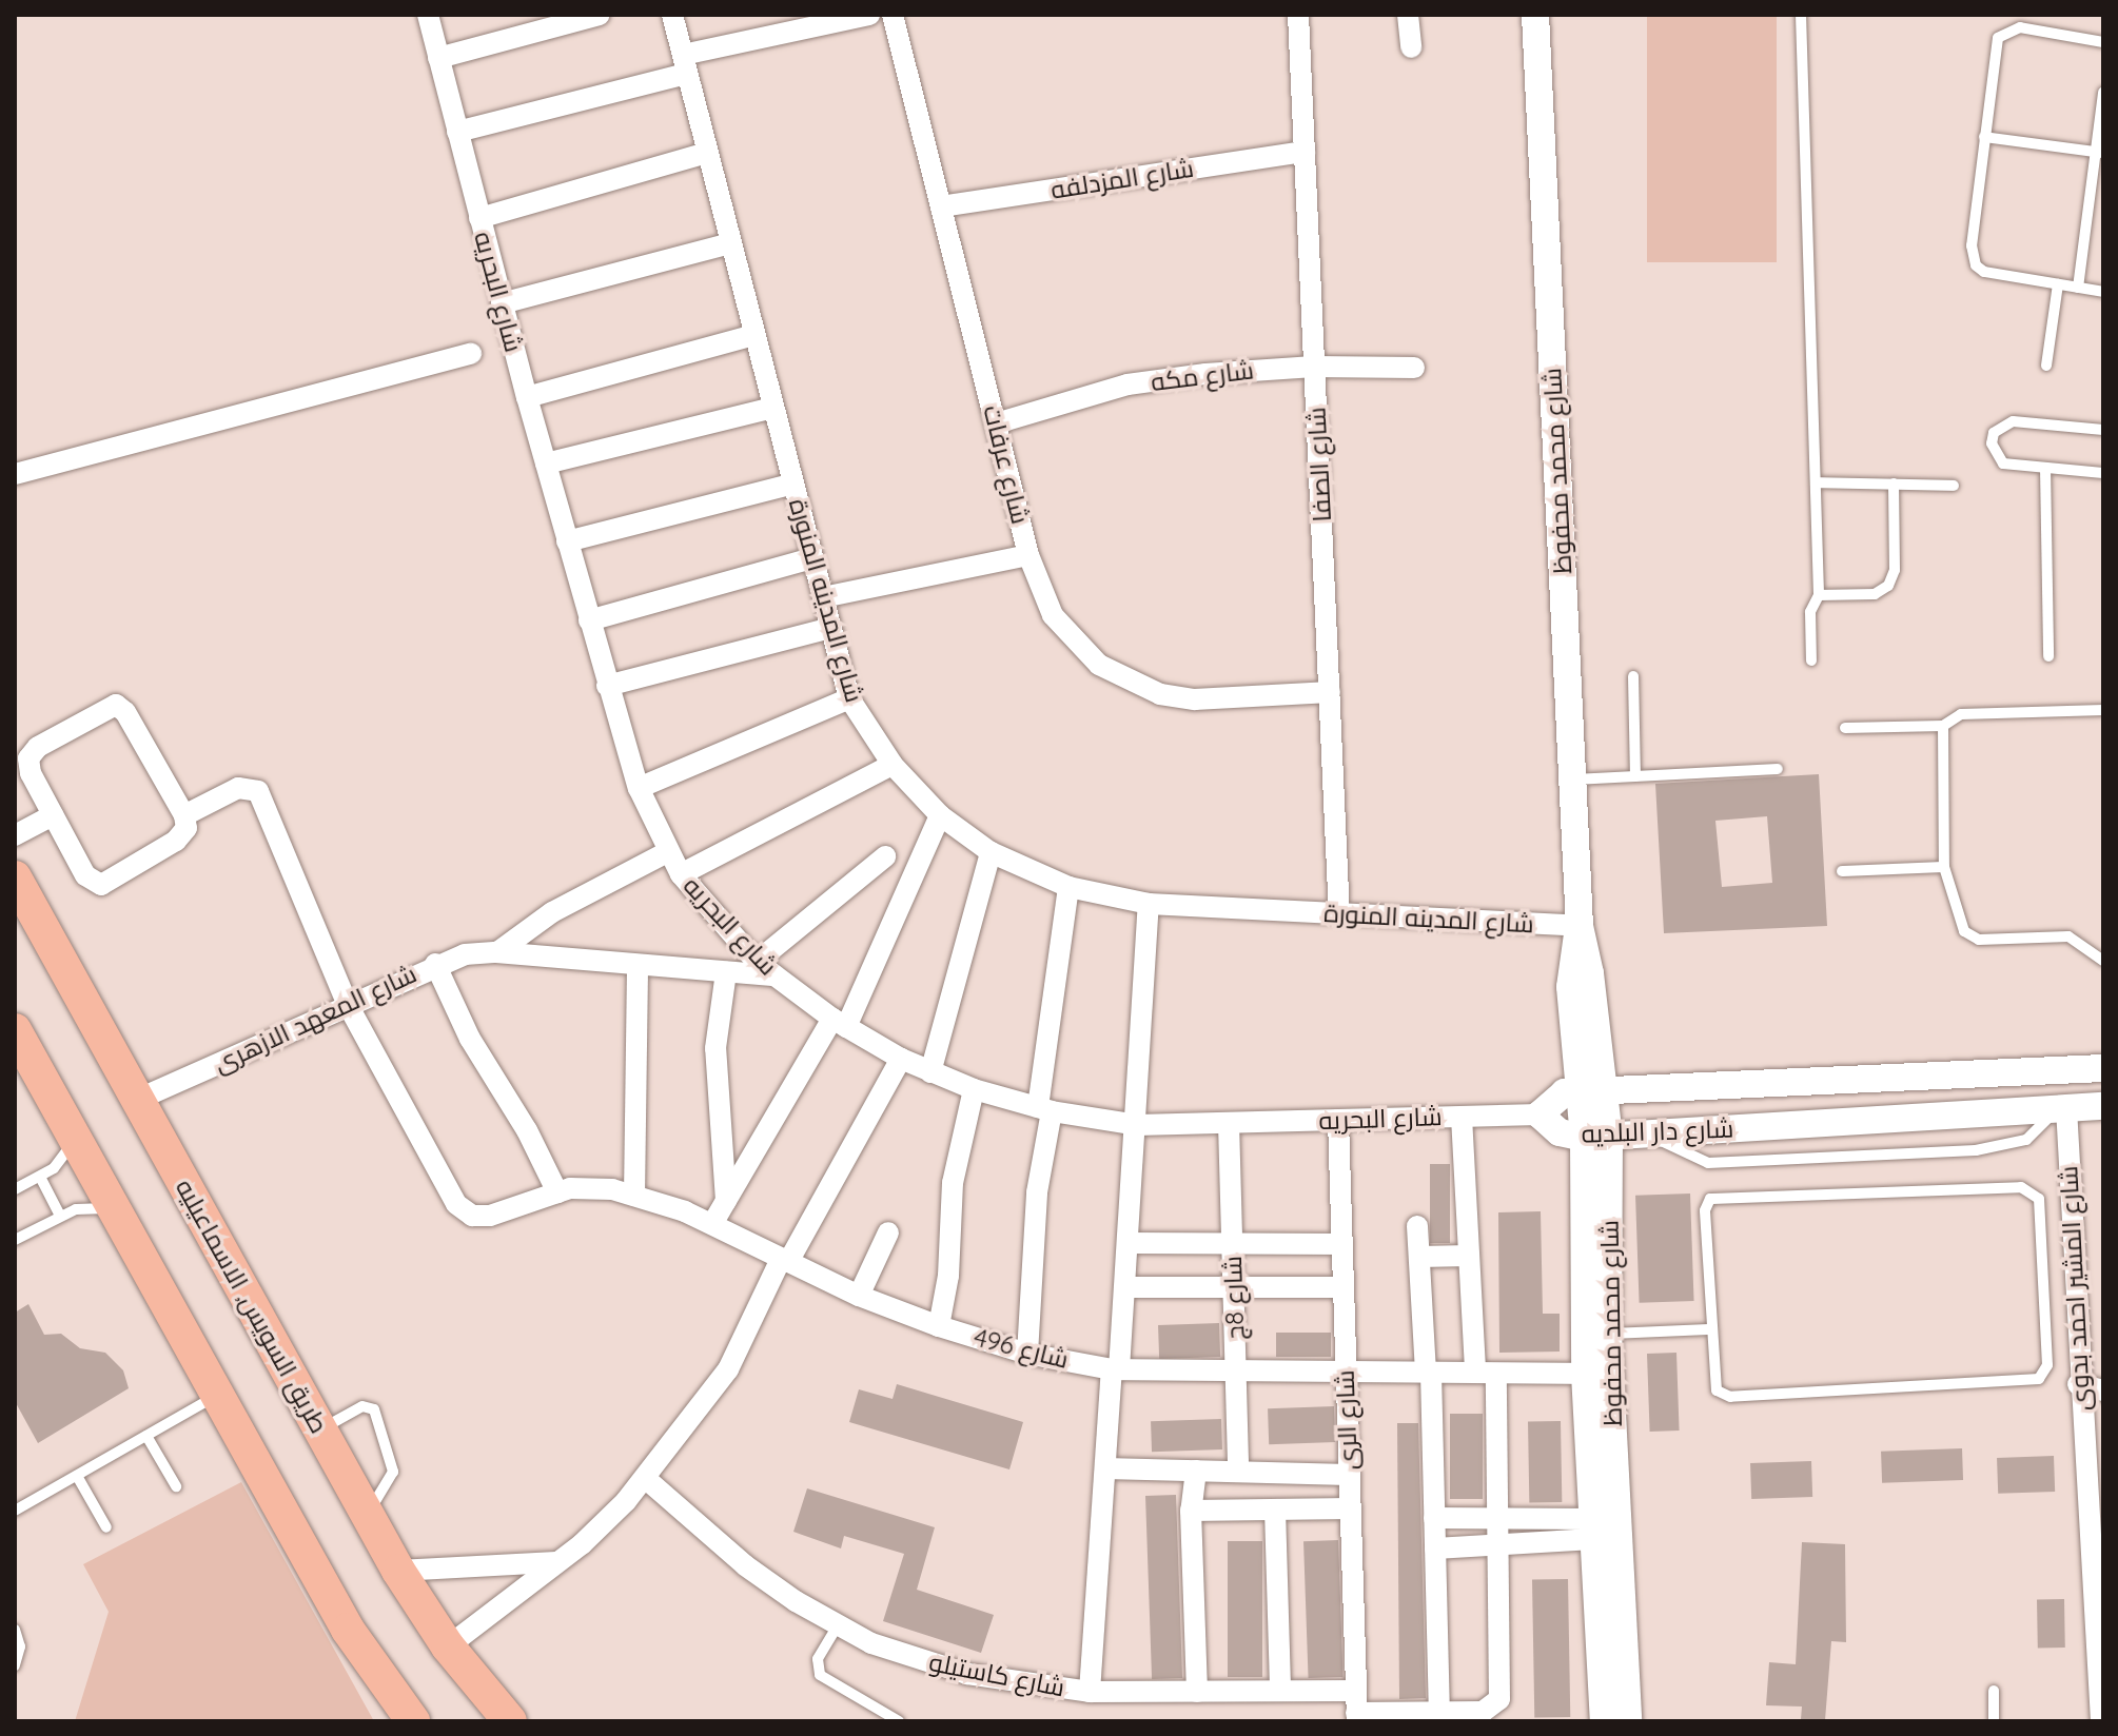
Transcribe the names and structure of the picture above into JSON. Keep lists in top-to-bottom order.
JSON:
{
  "streets": {
    "main road": ["طريق السويس, الاسماعيليه"],
    "street": [
      "شارع المزدلفه",
      "شارع البحريه",
      "شارع مكه",
      "شارع عرفات",
      "شارع الصفا",
      "شارع محمد محفوظ",
      "شارع المدينه المنورة",
      "شارع المعهد الازهرى",
      "شارع دار البلديه",
      "شارع المشير احمد بدوى",
      "شارع 8ج",
      "شارع 496",
      "شارع الرى",
      "شارع كاستيلو"
    ]
  },
  "crossings": [
    ["شارع المزدلفه", "شارع عرفات"],
    ["شارع المزدلفه", "شارع الصفا"],
    ["شارع البحريه", "شارع المعهد الازهرى"],
    ["شارع البحريه", "شارع دار البلديه"],
    ["شارع البحريه", "شارع 8ج"],
    ["شارع البحريه", "شارع الرى"],
    ["شارع مكه", "شارع عرفات"],
    ["شارع مكه", "شارع الصفا"],
    ["شارع عرفات", "شارع الصفا"],
    ["شارع الصفا", "شارع المدينه المنورة"],
    ["شارع محمد محفوظ", "شارع المدينه المنورة"],
    ["شارع محمد محفوظ", "شارع دار البلديه"],
    ["شارع محمد محفوظ", "شارع 496"],
    ["شارع المعهد الازهرى", "طريق السويس, الاسماعيليه"],
    ["شارع المعهد الازهرى", "شارع 496"],
    ["شارع دار البلديه", "شارع المشير احمد بدوى"],
    ["شارع 8ج", "شارع 496"],
    ["شارع 496", "شارع الرى"],
    ["شارع الرى", "شارع كاستيلو"]
  ]
}
